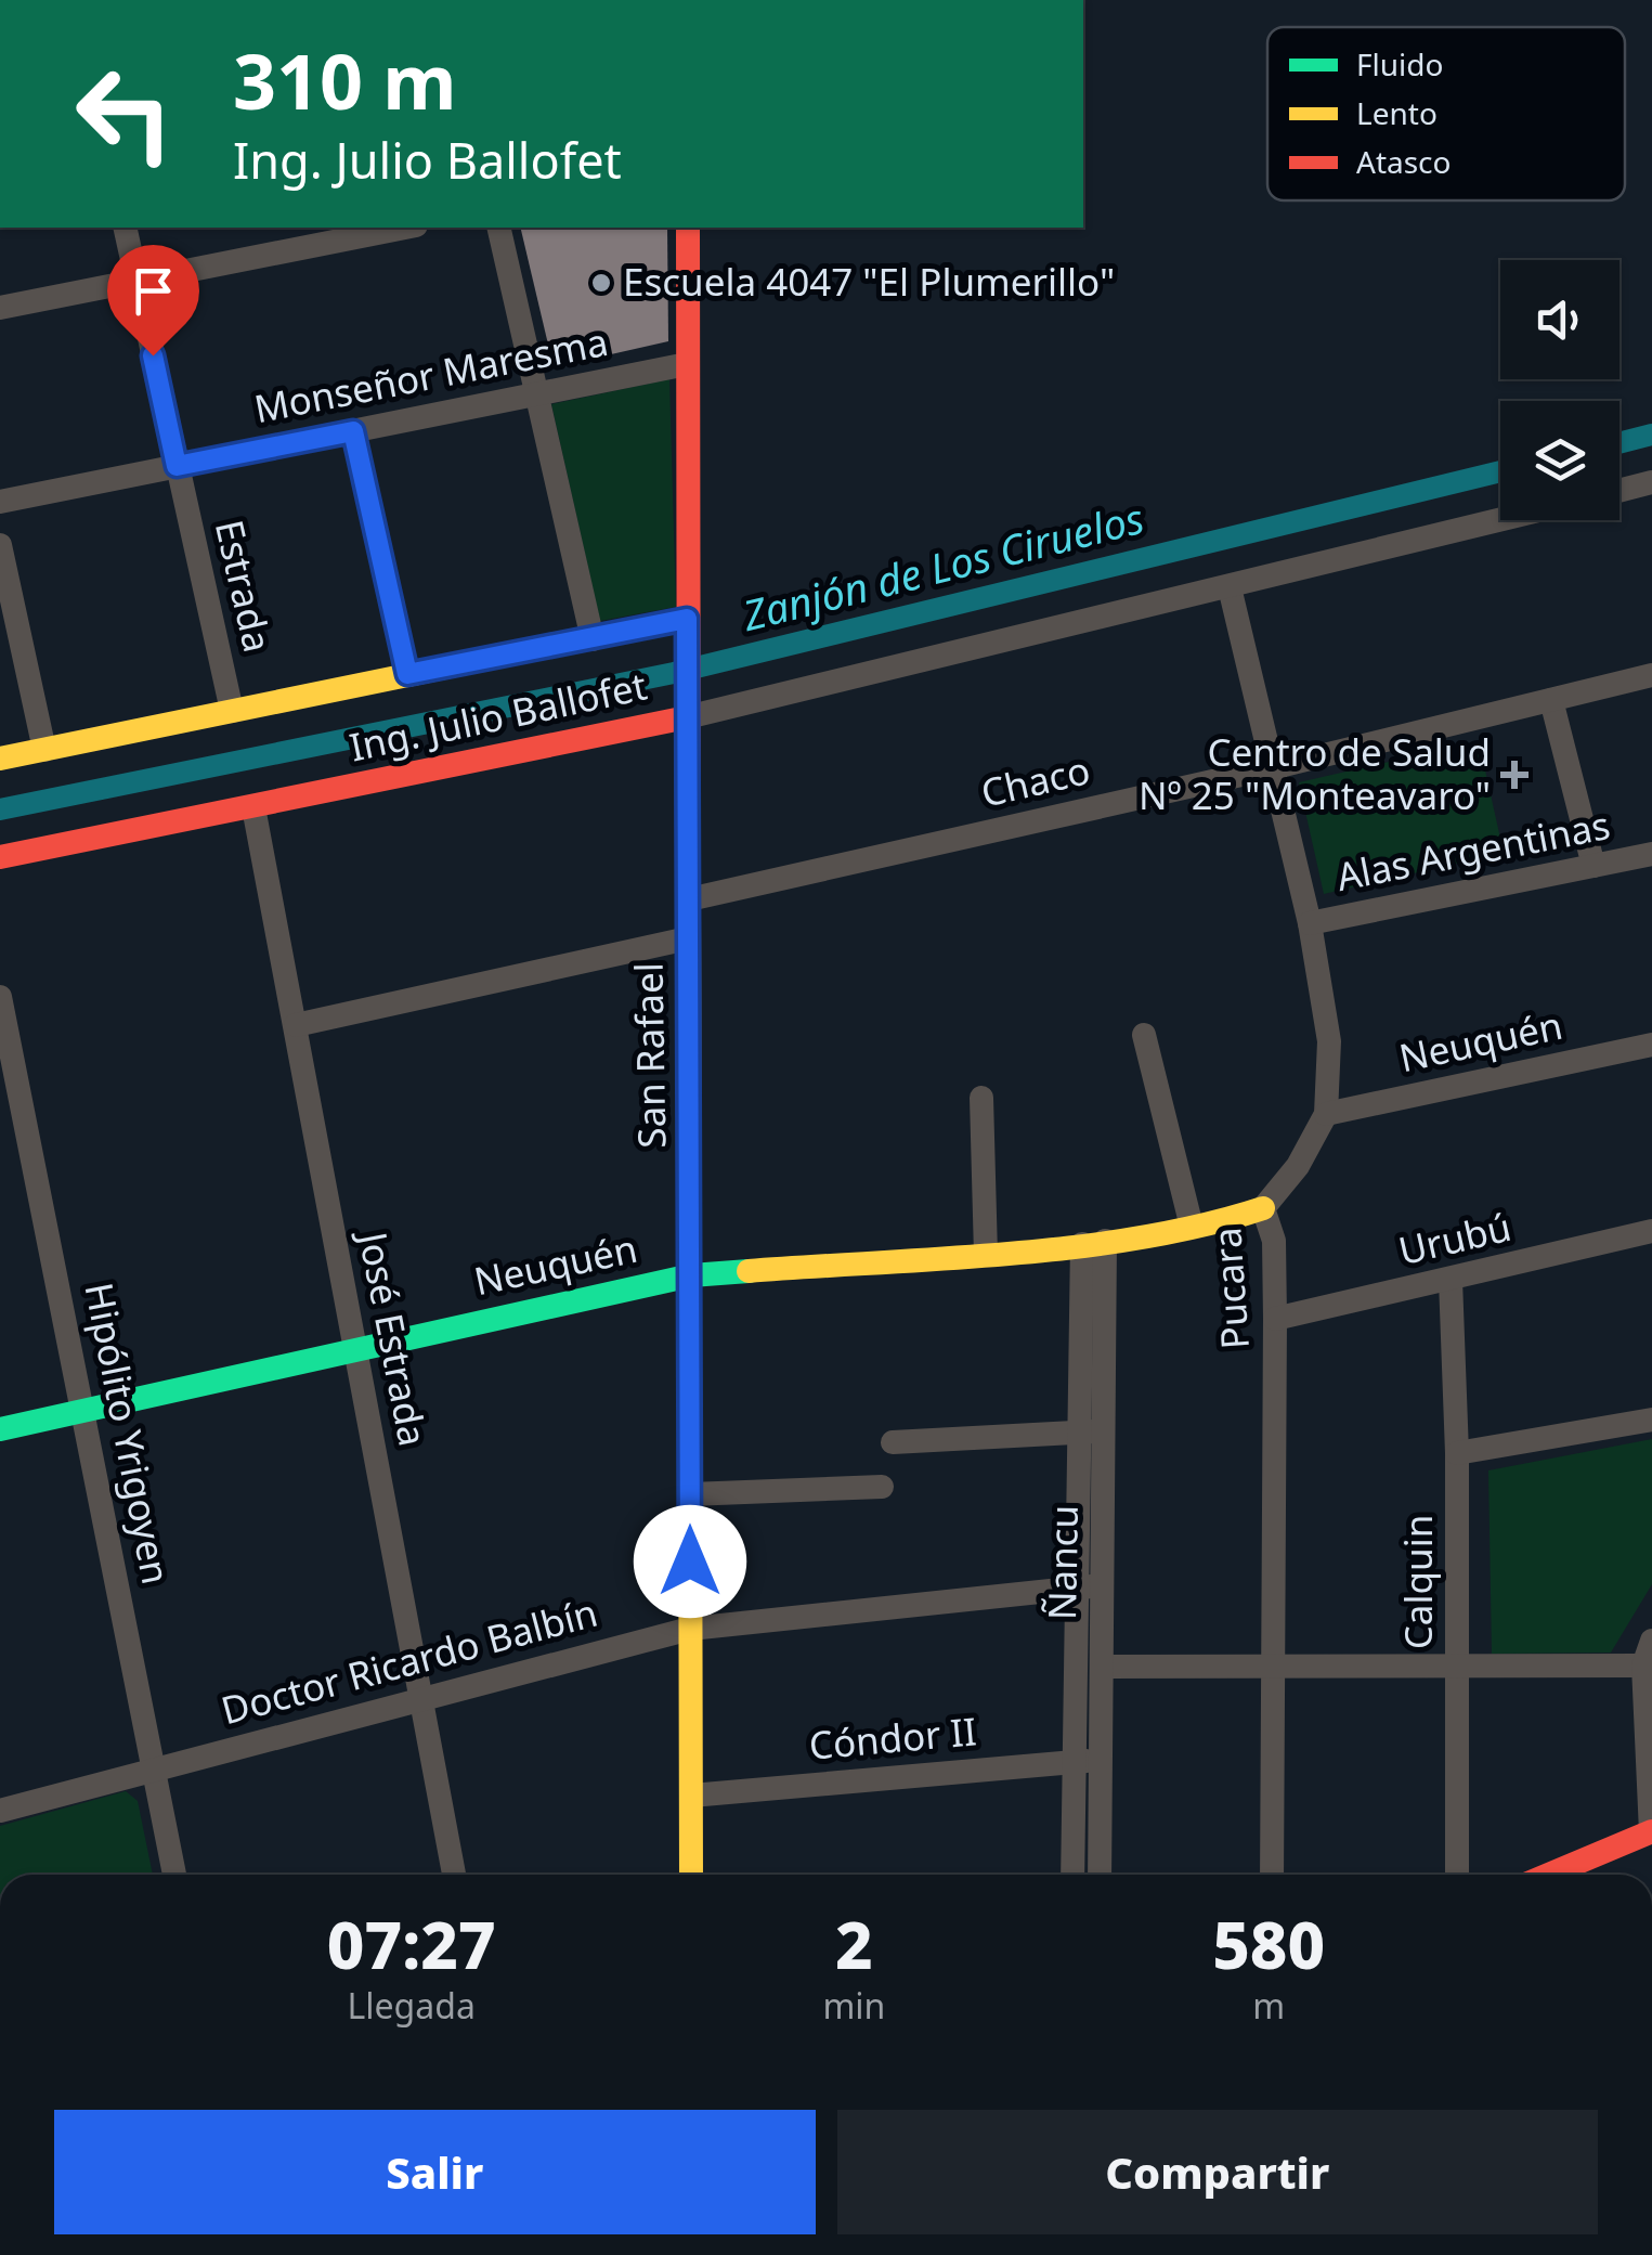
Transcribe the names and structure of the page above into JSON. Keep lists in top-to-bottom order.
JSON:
{
  "streets": {
    "street": [
      "Monseñor Maresma",
      "Estrada",
      "Ing. Julio Ballofet",
      "Chaco",
      "Alas Argentinas",
      "Neuquén",
      "San Rafael",
      "Urubú",
      "Pucara",
      "José Estrada",
      "Hipólito Yrigoyen",
      "Ñancu",
      "Calquin",
      "Doctor Ricardo Balbín",
      "Cóndor II"
    ]
  },
  "crossings": [
    ["Monseñor Maresma", "Estrada"],
    ["Monseñor Maresma", "San Rafael"],
    ["Estrada", "Ing. Julio Ballofet"],
    ["Ing. Julio Ballofet", "San Rafael"],
    ["Ing. Julio Ballofet", "Pucara"],
    ["Ing. Julio Ballofet", "José Estrada"],
    ["Chaco", "San Rafael"],
    ["Chaco", "Pucara"],
    ["Alas Argentinas", "Pucara"],
    ["Neuquén", "San Rafael"],
    ["Neuquén", "Pucara"],
    ["Neuquén", "José Estrada"],
    ["Neuquén", "Hipólito Yrigoyen"],
    ["Neuquén", "Ñancu"],
    ["San Rafael", "Doctor Ricardo Balbín"],
    ["San Rafael", "Cóndor II"],
    ["Urubú", "Pucara"],
    ["Urubú", "Calquin"],
    ["José Estrada", "Doctor Ricardo Balbín"],
    ["Hipólito Yrigoyen", "Doctor Ricardo Balbín"],
    ["Ñancu", "Doctor Ricardo Balbín"],
    ["Ñancu", "Cóndor II"]
  ],
  "water": ["Zanjón de Los Ciruelos"],
  "places": {
    "other": ["Escuela 4047 \"El Plumerillo\""],
    "health": ["Centro de Salud Nº 25 \"Monteavaro\""]
  },
  "legend": ["Fluido", "Lento", "Atasco"],
  "page": {
    "turn": ["310 m", "Ing. Julio Ballofet"],
    "eta": [
      "07:27",
      "Llegada",
      "2",
      "min",
      "580",
      "m"
    ],
    "buttons": ["Salir", "Compartir"]
  }
}
